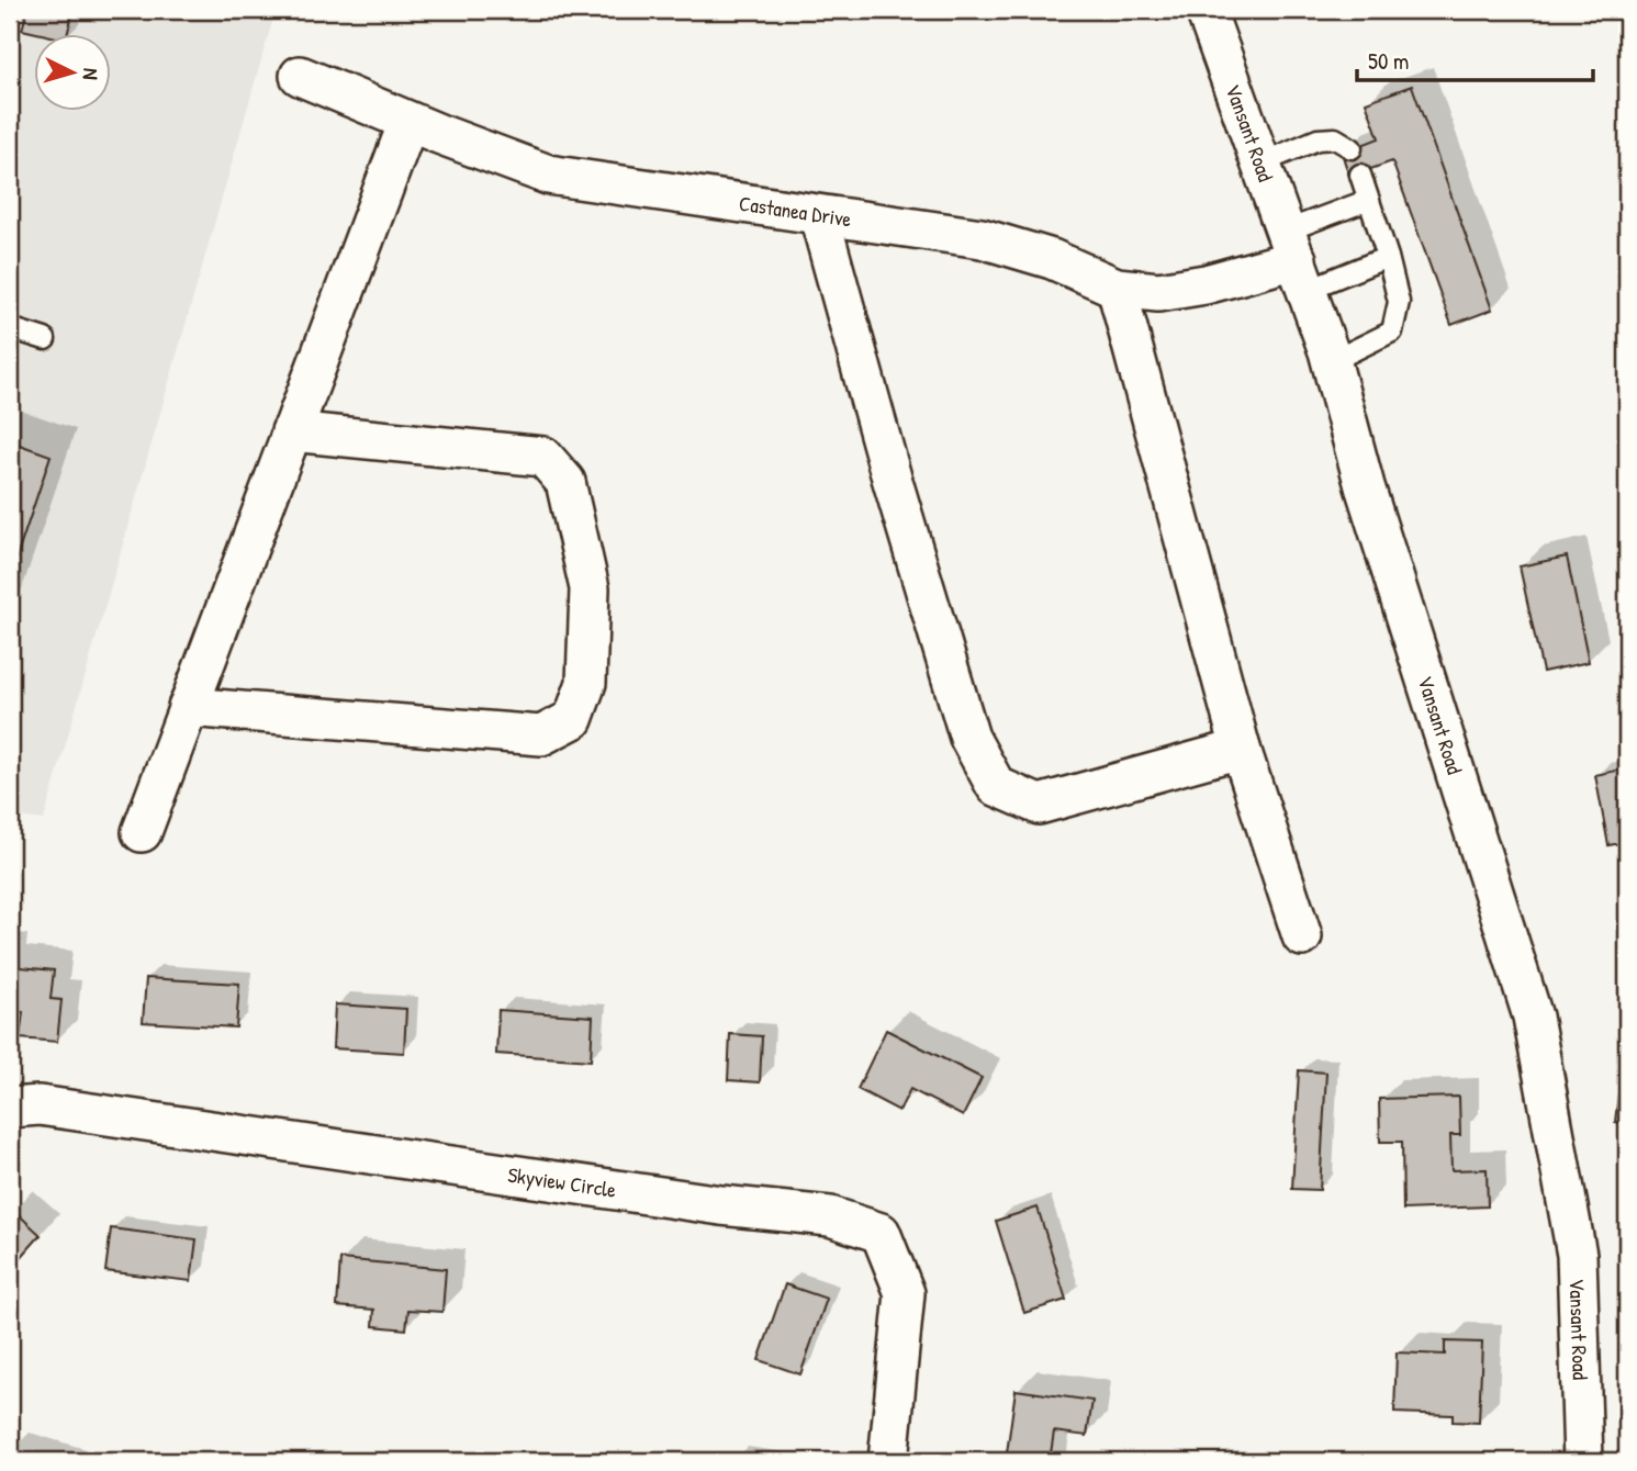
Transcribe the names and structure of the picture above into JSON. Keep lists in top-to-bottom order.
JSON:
{
  "streets": {
    "street": ["Vansant Road", "Castanea Drive", "Skyview Circle"]
  },
  "crossings": [
    ["Vansant Road", "Castanea Drive"]
  ],
  "scale_bar": "50 m",
  "north": "right"
}
